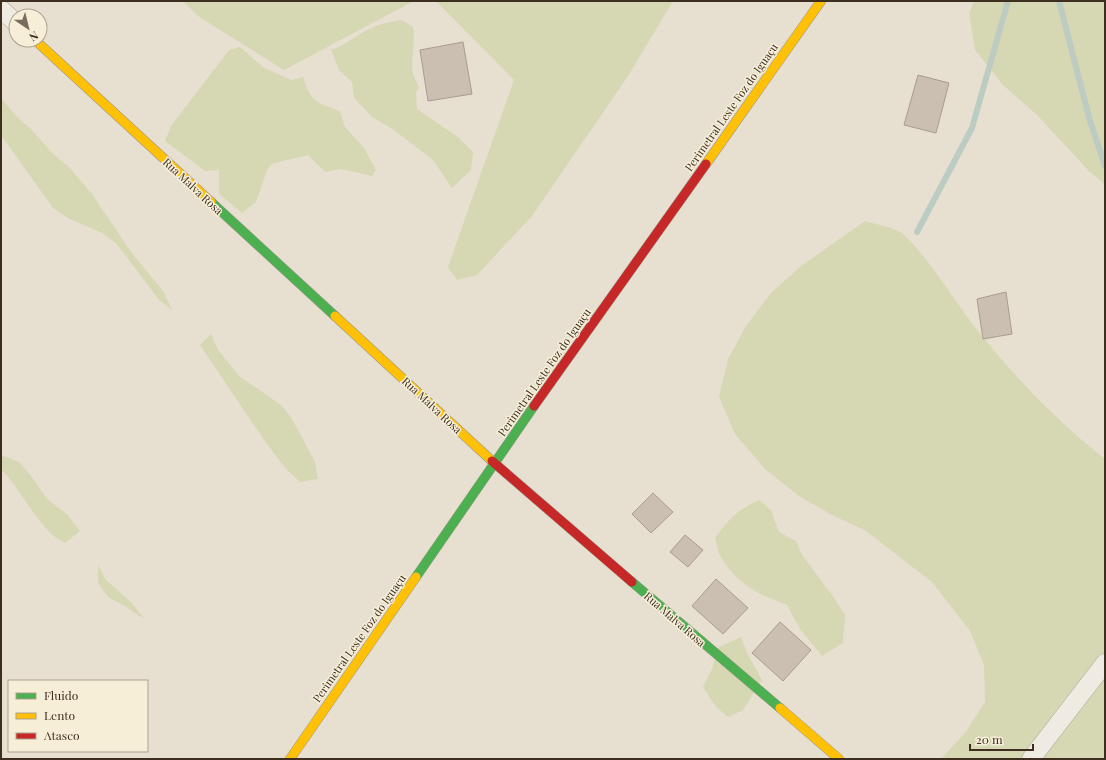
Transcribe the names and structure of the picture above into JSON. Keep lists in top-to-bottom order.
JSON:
{
  "streets": {
    "main road": ["Perimetral Leste Foz do Iguaçu", "Rua Malva Rosa"]
  },
  "crossings": [
    ["Perimetral Leste Foz do Iguaçu", "Rua Malva Rosa"]
  ],
  "legend": ["Fluido", "Lento", "Atasco"],
  "scale_bar": "20 m",
  "north": "bottom right"
}
